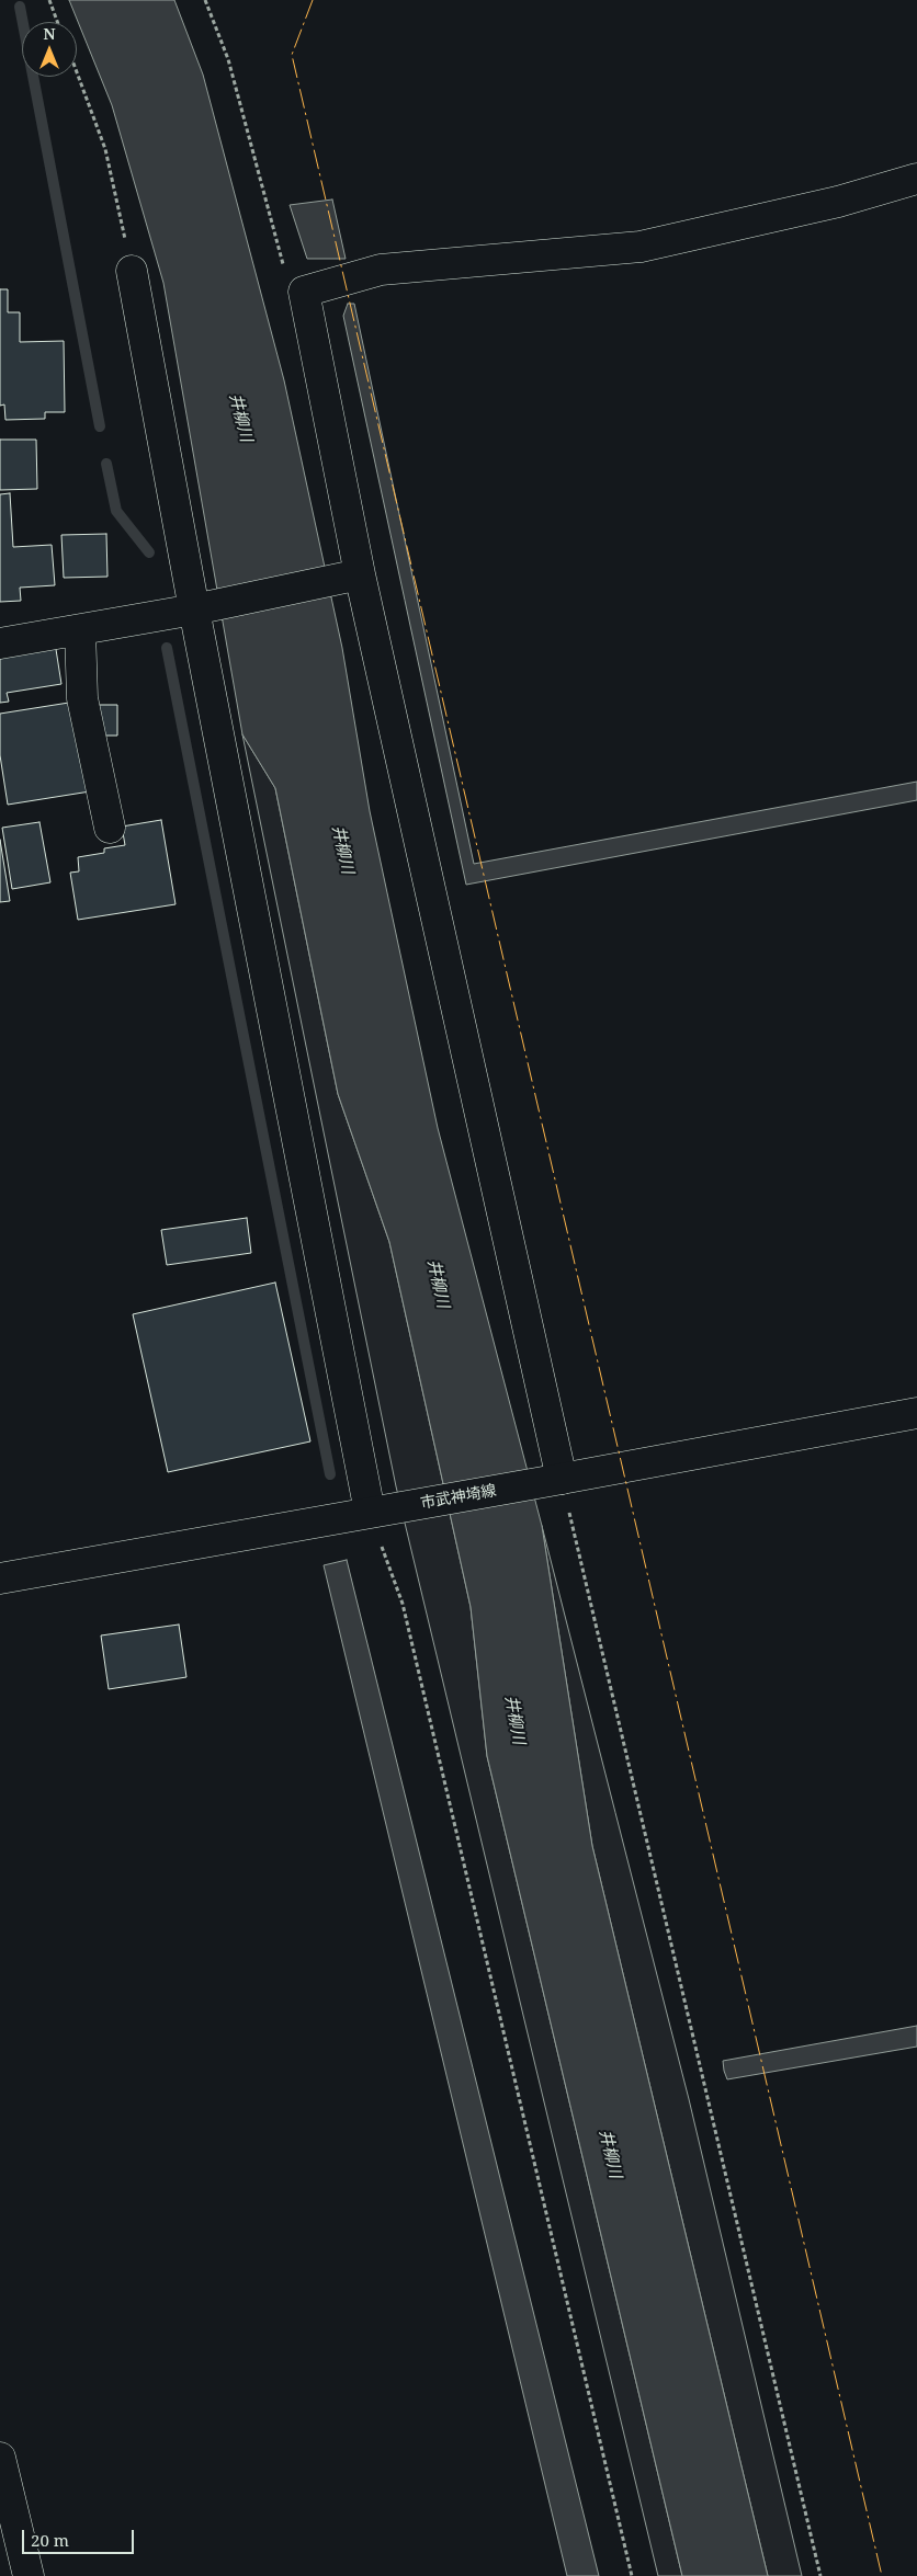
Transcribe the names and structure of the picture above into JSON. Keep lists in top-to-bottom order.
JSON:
{
  "streets": {
    "street": ["市武神埼線"]
  },
  "water": ["井柳川"],
  "scale_bar": "20 m",
  "north": "top"
}
